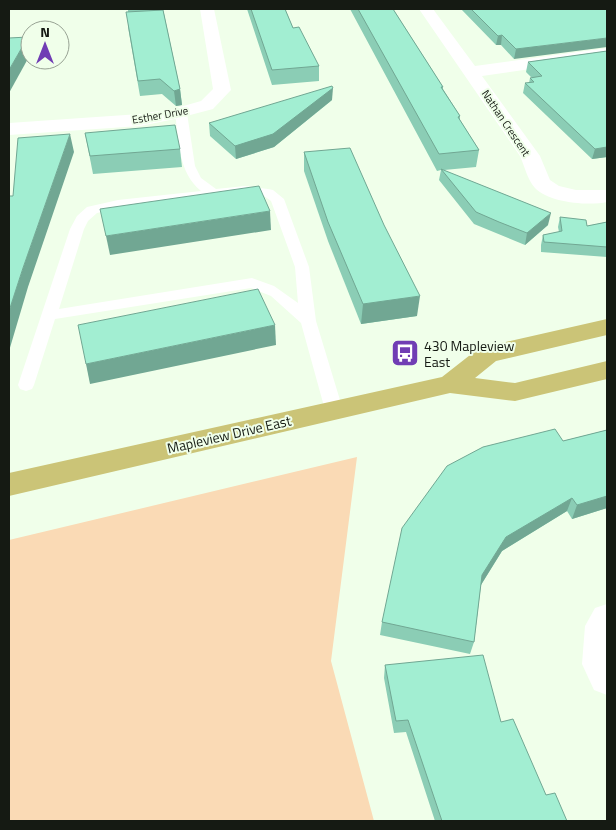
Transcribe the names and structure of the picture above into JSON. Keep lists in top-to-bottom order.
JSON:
{
  "streets": {
    "main road": ["Mapleview Drive East"],
    "street": ["Esther Drive", "Nathan Crescent"]
  },
  "places": {
    "bus stop": ["430 Mapleview East"]
  },
  "north": "top"
}
